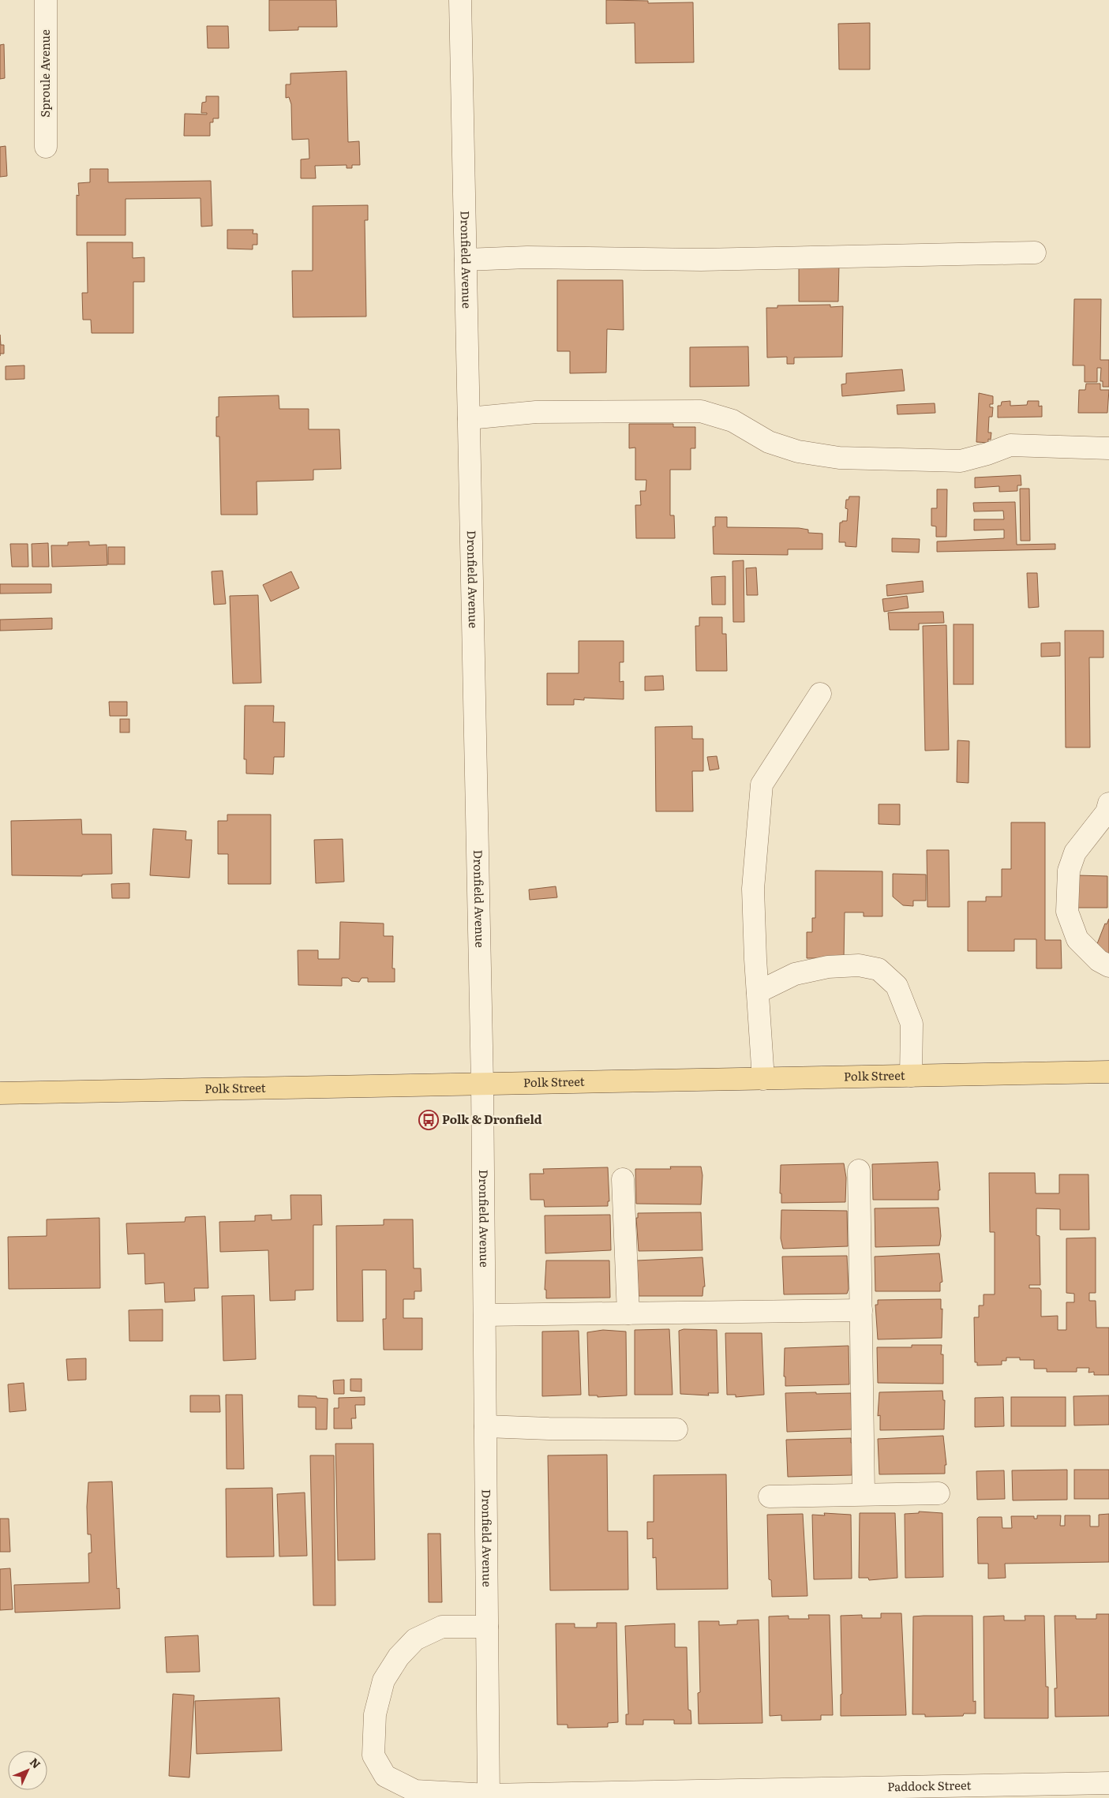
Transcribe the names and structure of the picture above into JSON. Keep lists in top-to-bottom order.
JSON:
{
  "streets": {
    "main road": ["Polk Street"],
    "street": ["Sproule Avenue", "Dronfield Avenue", "Paddock Street"]
  },
  "crossings": [
    ["Dronfield Avenue", "Polk Street"],
    ["Dronfield Avenue", "Paddock Street"]
  ],
  "places": {
    "bus stop": ["Polk & Dronfield"]
  },
  "north": "top right"
}
